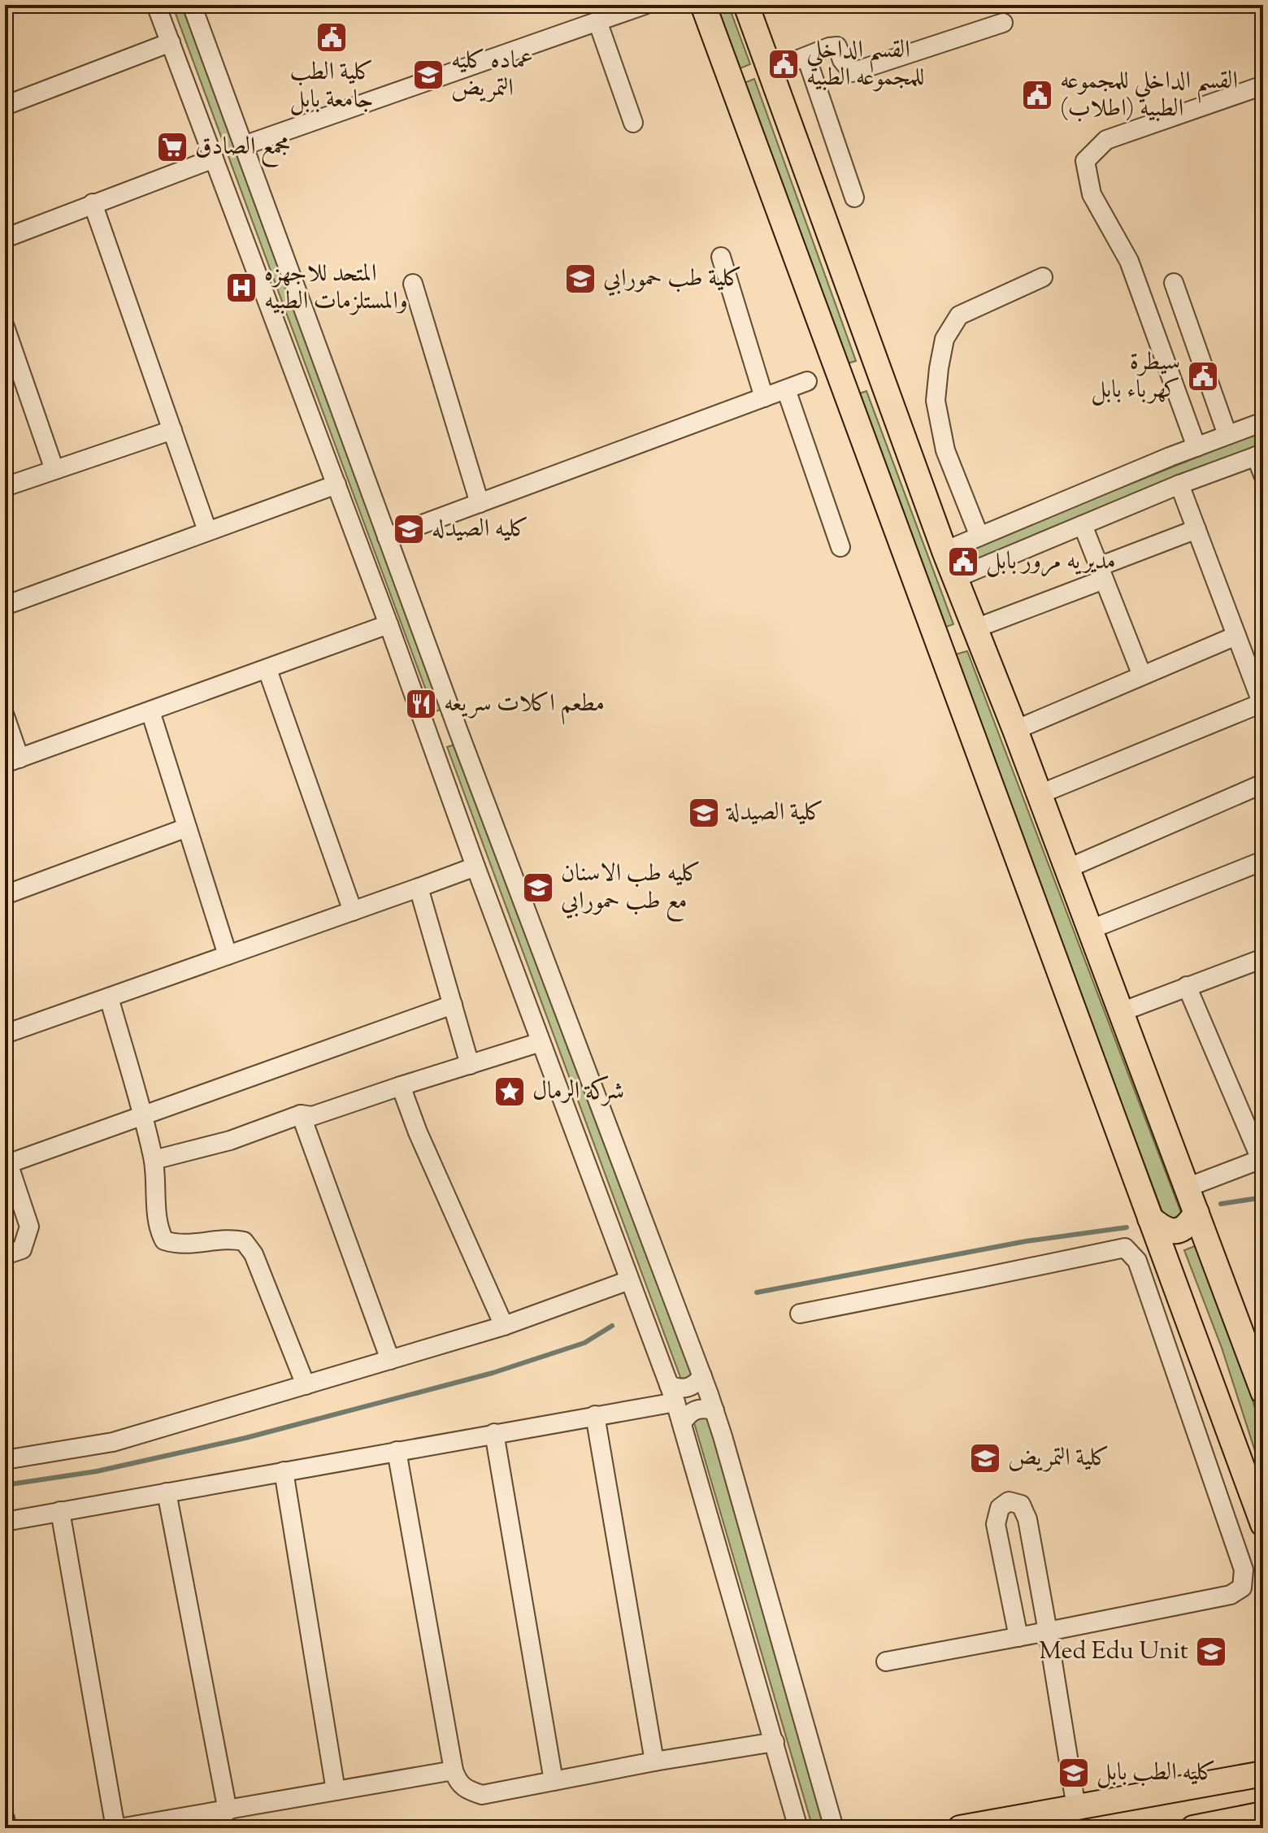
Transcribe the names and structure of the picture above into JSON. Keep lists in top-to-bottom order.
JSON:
{
  "places": {
    "public building": [
      "كلية الطب جامعة بابل",
      "القسم الداخلي للمجموعه الطبيه",
      "القسم الداخلي للمجموعه الطبيه (اطلاب)",
      "سيطرة كهرباء بابل",
      "مديريه مرور بابل"
    ],
    "school or university": [
      "عماده كليه التمريض",
      "كلية طب حمورابي",
      "كليه الصيدله",
      "كلية الصيدلة",
      "كليه طب الاسنان مع طب حمورابي",
      "كلية التمريض",
      "Med Edu Unit",
      "كليه الطب بابل"
    ],
    "supermarket": ["مجمع الصادق"],
    "hospital": ["المتحد للاجهزه والمستلزمات الطبيه"],
    "restaurant": ["مطعم اكلات سريعه"],
    "place": ["شركة الرمال"]
  }
}
